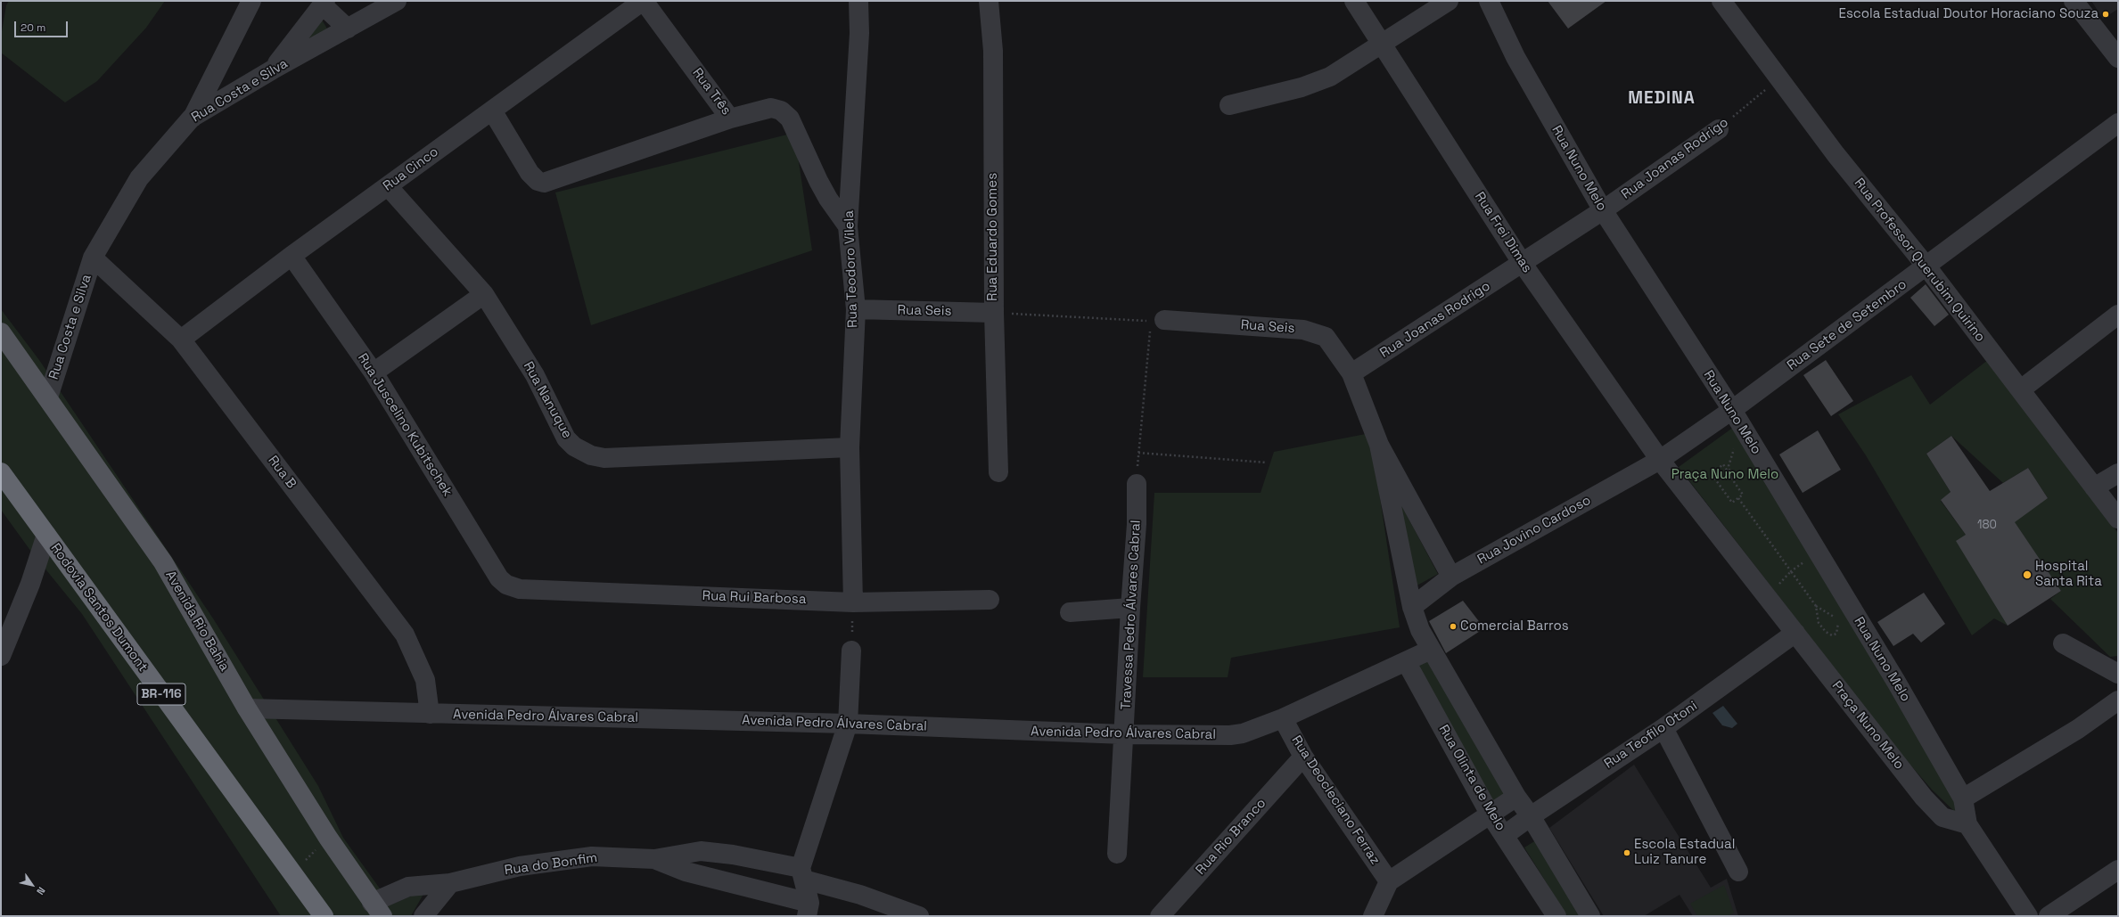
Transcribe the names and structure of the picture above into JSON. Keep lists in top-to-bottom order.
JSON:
{
  "streets": {
    "highway": ["Rodovia Santos Dumont", "BR-116"],
    "main road": ["Avenida Rio Bahia"],
    "street": [
      "Rua Costa e Silva",
      "Rua Três",
      "Rua Joanas Rodrigo",
      "Rua Nuno Melo",
      "Rua Cinco",
      "Rua Frei Dimas",
      "Rua Eduardo Gomes",
      "Rua Professor Querubim Quirino",
      "Rua Teodoro Vilela",
      "Rua Seis",
      "Rua Sete de Setembro",
      "Rua Nanuque",
      "Rua Juscelino Kubitschek",
      "Rua B",
      "Rua Jovino Cardoso",
      "Rua Rui Barbosa",
      "Travessa Pedro Álvares Cabral",
      "Avenida Pedro Álvares Cabral",
      "Praça Nuno Melo",
      "Rua Teofilo Otoni",
      "Rua Olinta de Melo",
      "Rua Deocleciano Ferraz",
      "Rua Rio Branco",
      "Rua do Bonfim"
    ]
  },
  "crossings": [
    ["Rua Costa e Silva", "Rua B"],
    ["Rua Costa e Silva", "Avenida Rio Bahia"],
    ["Rua Três", "Rua Cinco"],
    ["Rua Três", "Rua Teodoro Vilela"],
    ["Rua Joanas Rodrigo", "Rua Nuno Melo"],
    ["Rua Joanas Rodrigo", "Rua Frei Dimas"],
    ["Rua Joanas Rodrigo", "Rua Professor Querubim Quirino"],
    ["Rua Joanas Rodrigo", "Rua Seis"],
    ["Rua Nuno Melo", "Rua Sete de Setembro"],
    ["Rua Nuno Melo", "Praça Nuno Melo"],
    ["Rua Cinco", "Rua Nanuque"],
    ["Rua Cinco", "Rua Juscelino Kubitschek"],
    ["Rua Cinco", "Rua B"],
    ["Rua Frei Dimas", "Rua Sete de Setembro"],
    ["Rua Frei Dimas", "Rua Jovino Cardoso"],
    ["Rua Frei Dimas", "Praça Nuno Melo"],
    ["Rua Eduardo Gomes", "Rua Seis"],
    ["Rua Professor Querubim Quirino", "Rua Sete de Setembro"],
    ["Rua Teodoro Vilela", "Rua Seis"],
    ["Rua Teodoro Vilela", "Rua Nanuque"],
    ["Rua Teodoro Vilela", "Rua Rui Barbosa"],
    ["Rua Sete de Setembro", "Rua Jovino Cardoso"],
    ["Rua Sete de Setembro", "Praça Nuno Melo"],
    ["Rua Juscelino Kubitschek", "Rua Rui Barbosa"],
    ["Rua B", "Avenida Pedro Álvares Cabral"],
    ["Rua Jovino Cardoso", "Praça Nuno Melo"],
    ["Travessa Pedro Álvares Cabral", "Avenida Pedro Álvares Cabral"],
    ["Avenida Rio Bahia", "Avenida Pedro Álvares Cabral"],
    ["Avenida Rio Bahia", "Rua do Bonfim"],
    ["Avenida Pedro Álvares Cabral", "Rua Olinta de Melo"],
    ["Avenida Pedro Álvares Cabral", "Rua Deocleciano Ferraz"],
    ["Praça Nuno Melo", "Rua Teofilo Otoni"],
    ["Rua Teofilo Otoni", "Rua Olinta de Melo"],
    ["Rua Deocleciano Ferraz", "Rua Rio Branco"]
  ],
  "districts": ["MEDINA"],
  "parks": ["Praça Nuno Melo"],
  "places": [
    "Escola Estadual Doutor Horaciano Souza",
    "Hospital Santa Rita",
    "Comercial Barros",
    "Escola Estadual Luiz Tanure"
  ],
  "house_numbers": ["180"],
  "scale_bar": "20 m",
  "north": "bottom right"
}
